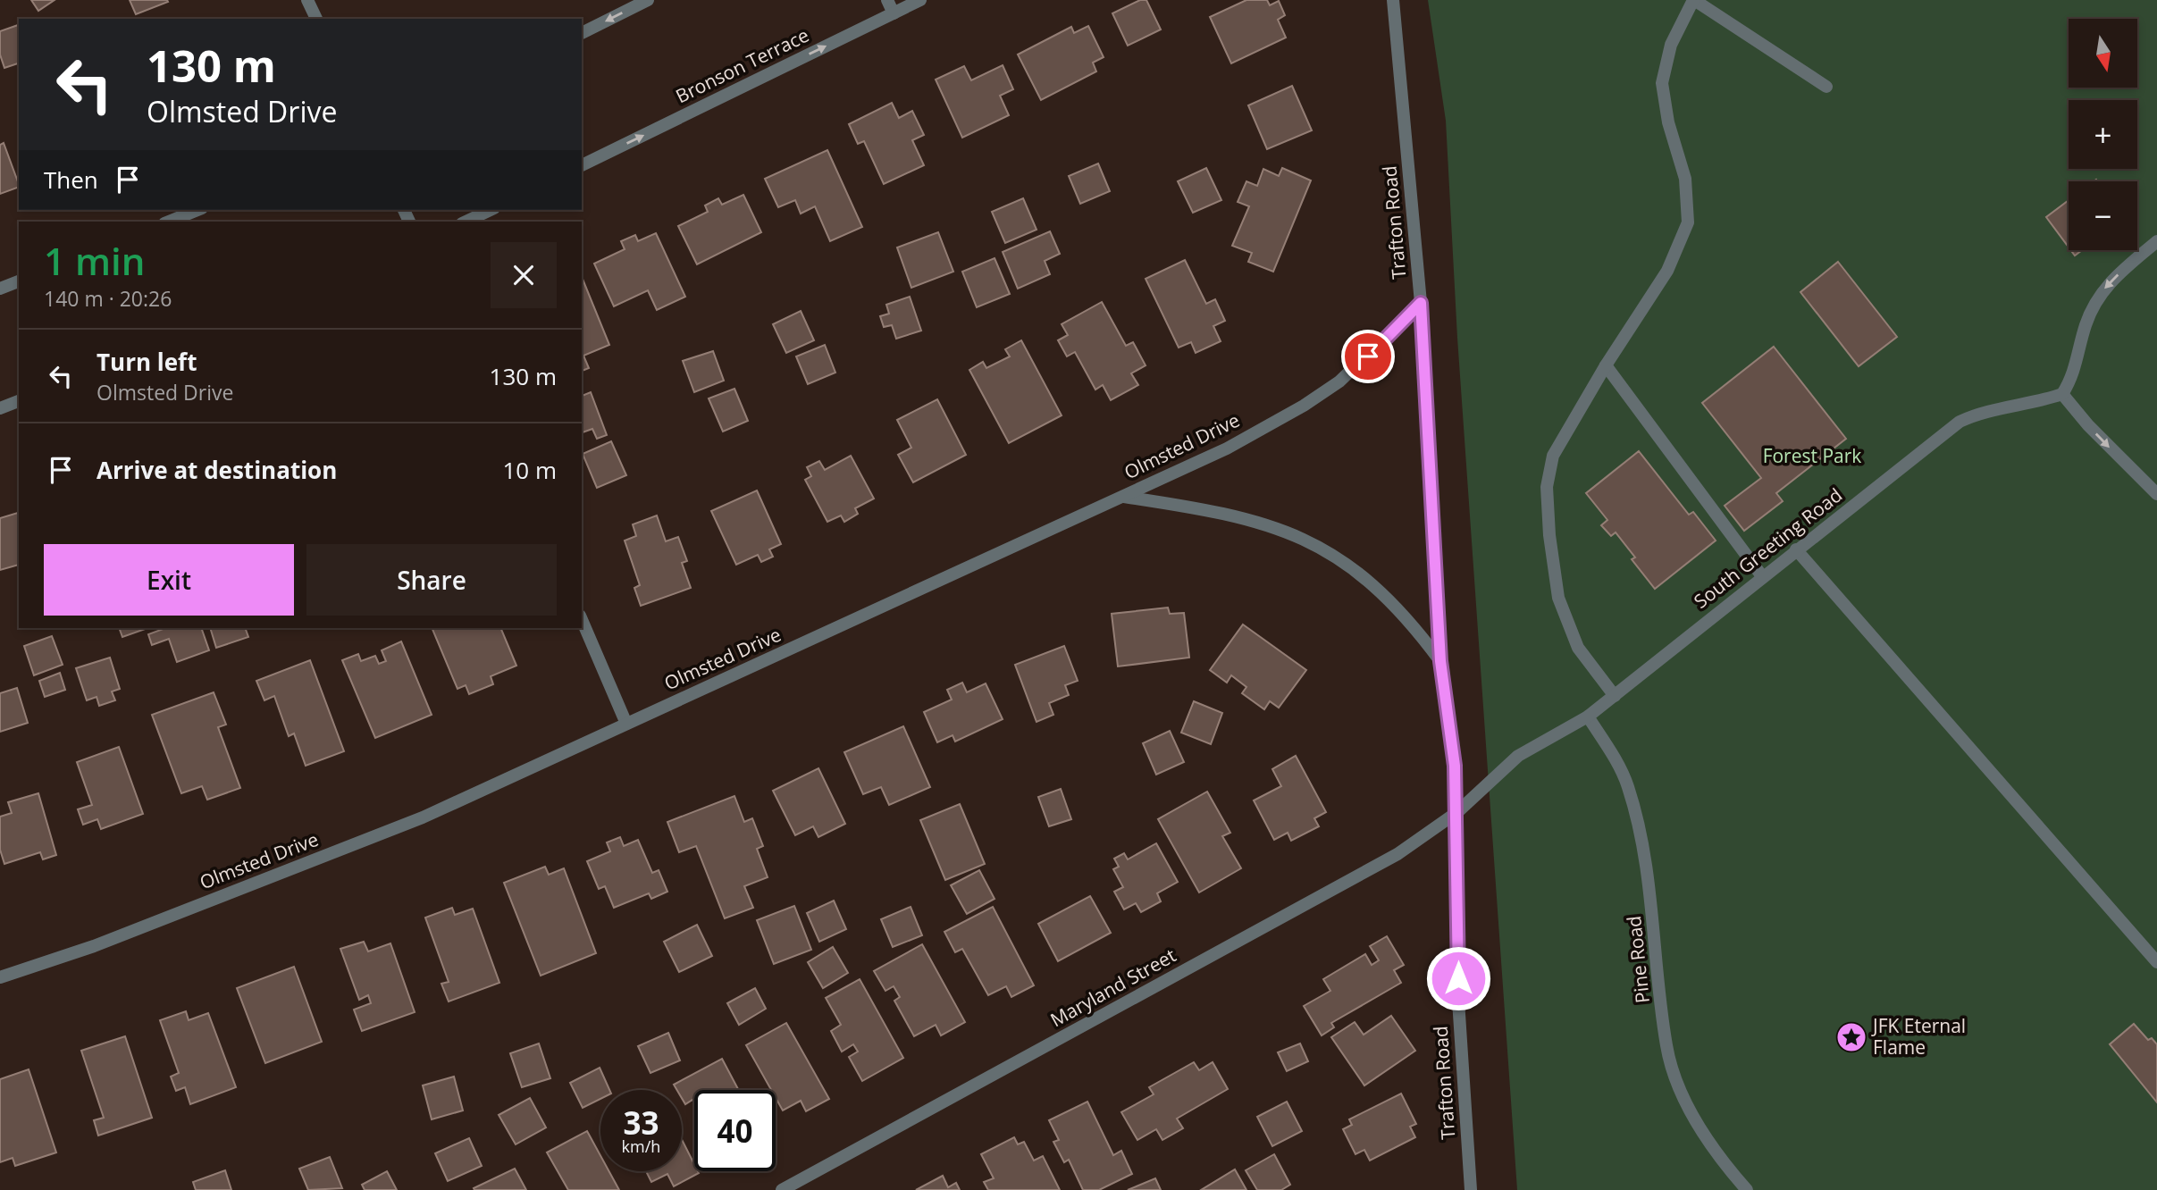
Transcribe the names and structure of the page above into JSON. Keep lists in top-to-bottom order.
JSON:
{
  "streets": {
    "street": [
      "Bronson Terrace",
      "Trafton Road",
      "Olmsted Drive",
      "South Greeting Road",
      "Pine Road",
      "Maryland Street"
    ]
  },
  "crossings": [
    ["Trafton Road", "Olmsted Drive"],
    ["Trafton Road", "South Greeting Road"],
    ["Trafton Road", "Maryland Street"],
    ["South Greeting Road", "Pine Road"],
    ["South Greeting Road", "Maryland Street"]
  ],
  "one_way": ["Bronson Terrace"],
  "parks": ["Forest Park"],
  "places": {
    "place": ["JFK Eternal Flame"]
  },
  "north": "bottom",
  "page": {
    "map_buttons": ["+", "−"],
    "turn": ["130 m", "Olmsted Drive"],
    "then": "Then",
    "heading": ["1 min", "140 m · 20:26"],
    "list": [
      {
        "name": "Turn left",
        "note": "Olmsted Drive",
        "value": "130 m"
      },
      {
        "name": "Arrive at destination",
        "value": "10 m"
      }
    ],
    "buttons": ["Exit", "Share"],
    "speed": "33 km/h",
    "limit": "40"
  }
}
